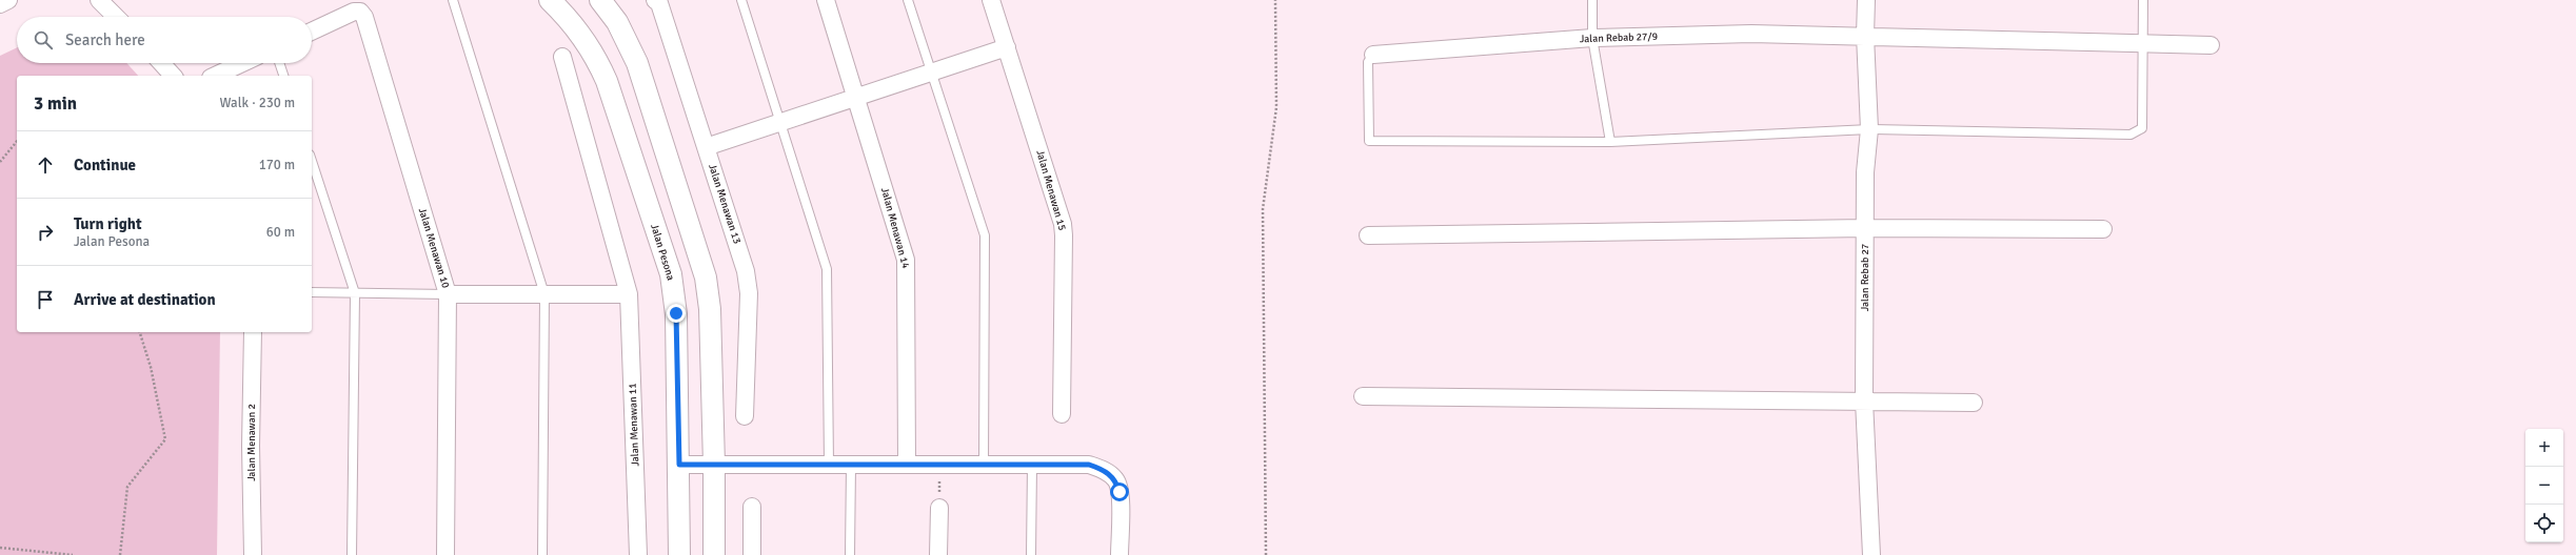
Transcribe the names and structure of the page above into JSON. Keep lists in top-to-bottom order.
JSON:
{
  "streets": {
    "street": [
      "Jalan Rebab 27/9",
      "Jalan Menawan 15",
      "Jalan Menawan 13",
      "Jalan Menawan 14",
      "Jalan Menawan 10",
      "Jalan Pesona",
      "Jalan Rebab 27",
      "Jalan Menawan 11",
      "Jalan Menawan 2"
    ]
  },
  "crossings": [
    ["Jalan Rebab 27/9", "Jalan Rebab 27"]
  ],
  "page": {
    "search": "Search here",
    "heading": ["3 min", "Walk · 230 m"],
    "list": [
      ["Continue", "170 m"],
      ["Turn right", "Jalan Pesona", "60 m"],
      "Arrive at destination"
    ],
    "map_buttons": ["+", "−"]
  }
}
